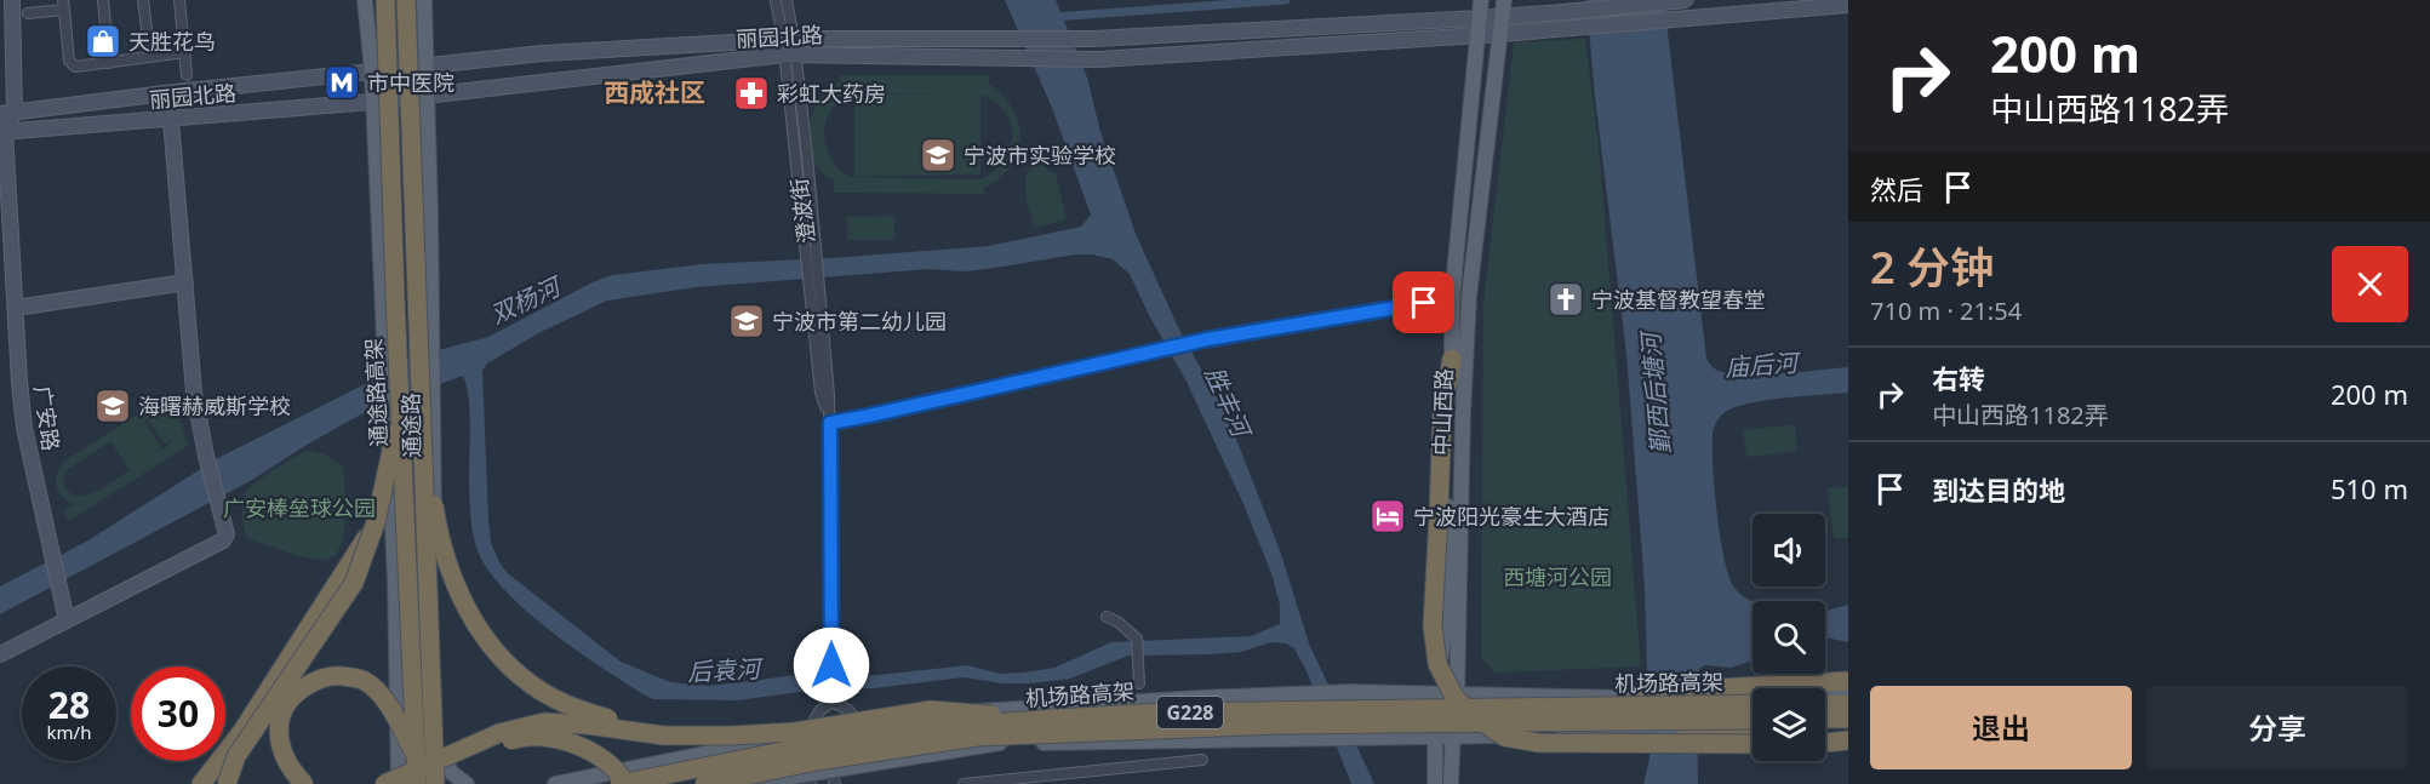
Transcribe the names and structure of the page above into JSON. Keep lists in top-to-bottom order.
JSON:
{
  "streets": {
    "highway": ["通途路高架", "机场路高架", "G228"],
    "main road": [
      "丽园北路",
      "中山西路",
      "广安路",
      "通途路"
    ],
    "street": ["澄波街"]
  },
  "crossings": [
    ["丽园北路", "澄波街"],
    ["丽园北路", "中山西路"],
    ["丽园北路", "广安路"],
    ["丽园北路", "通途路"],
    ["通途路高架", "通途路"]
  ],
  "districts": ["西成社区"],
  "water": [
    "双杨河",
    "庙后河",
    "鄞西后塘河",
    "胜丰河",
    "后袁河"
  ],
  "parks": ["广安棒垒球公园", "西塘河公园"],
  "places": {
    "shop": ["天胜花鸟"],
    "metro station": ["市中医院"],
    "pharmacy": ["彩虹大药房"],
    "school or university": ["宁波市实验学校", "宁波市第二幼儿园", "海曙赫威斯学校"],
    "church": ["宁波基督教望春堂"],
    "hotel": ["宁波阳光豪生大酒店"]
  },
  "page": {
    "turn": ["200 m", "中山西路1182弄"],
    "then": "然后",
    "heading": ["2 分钟", "710 m · 21:54"],
    "list": [
      {
        "name": "右转",
        "note": "中山西路1182弄",
        "value": "200 m"
      },
      {
        "name": "到达目的地",
        "value": "510 m"
      }
    ],
    "speed": "28 km/h",
    "limit": "30",
    "buttons": ["退出", "分享"]
  }
}
